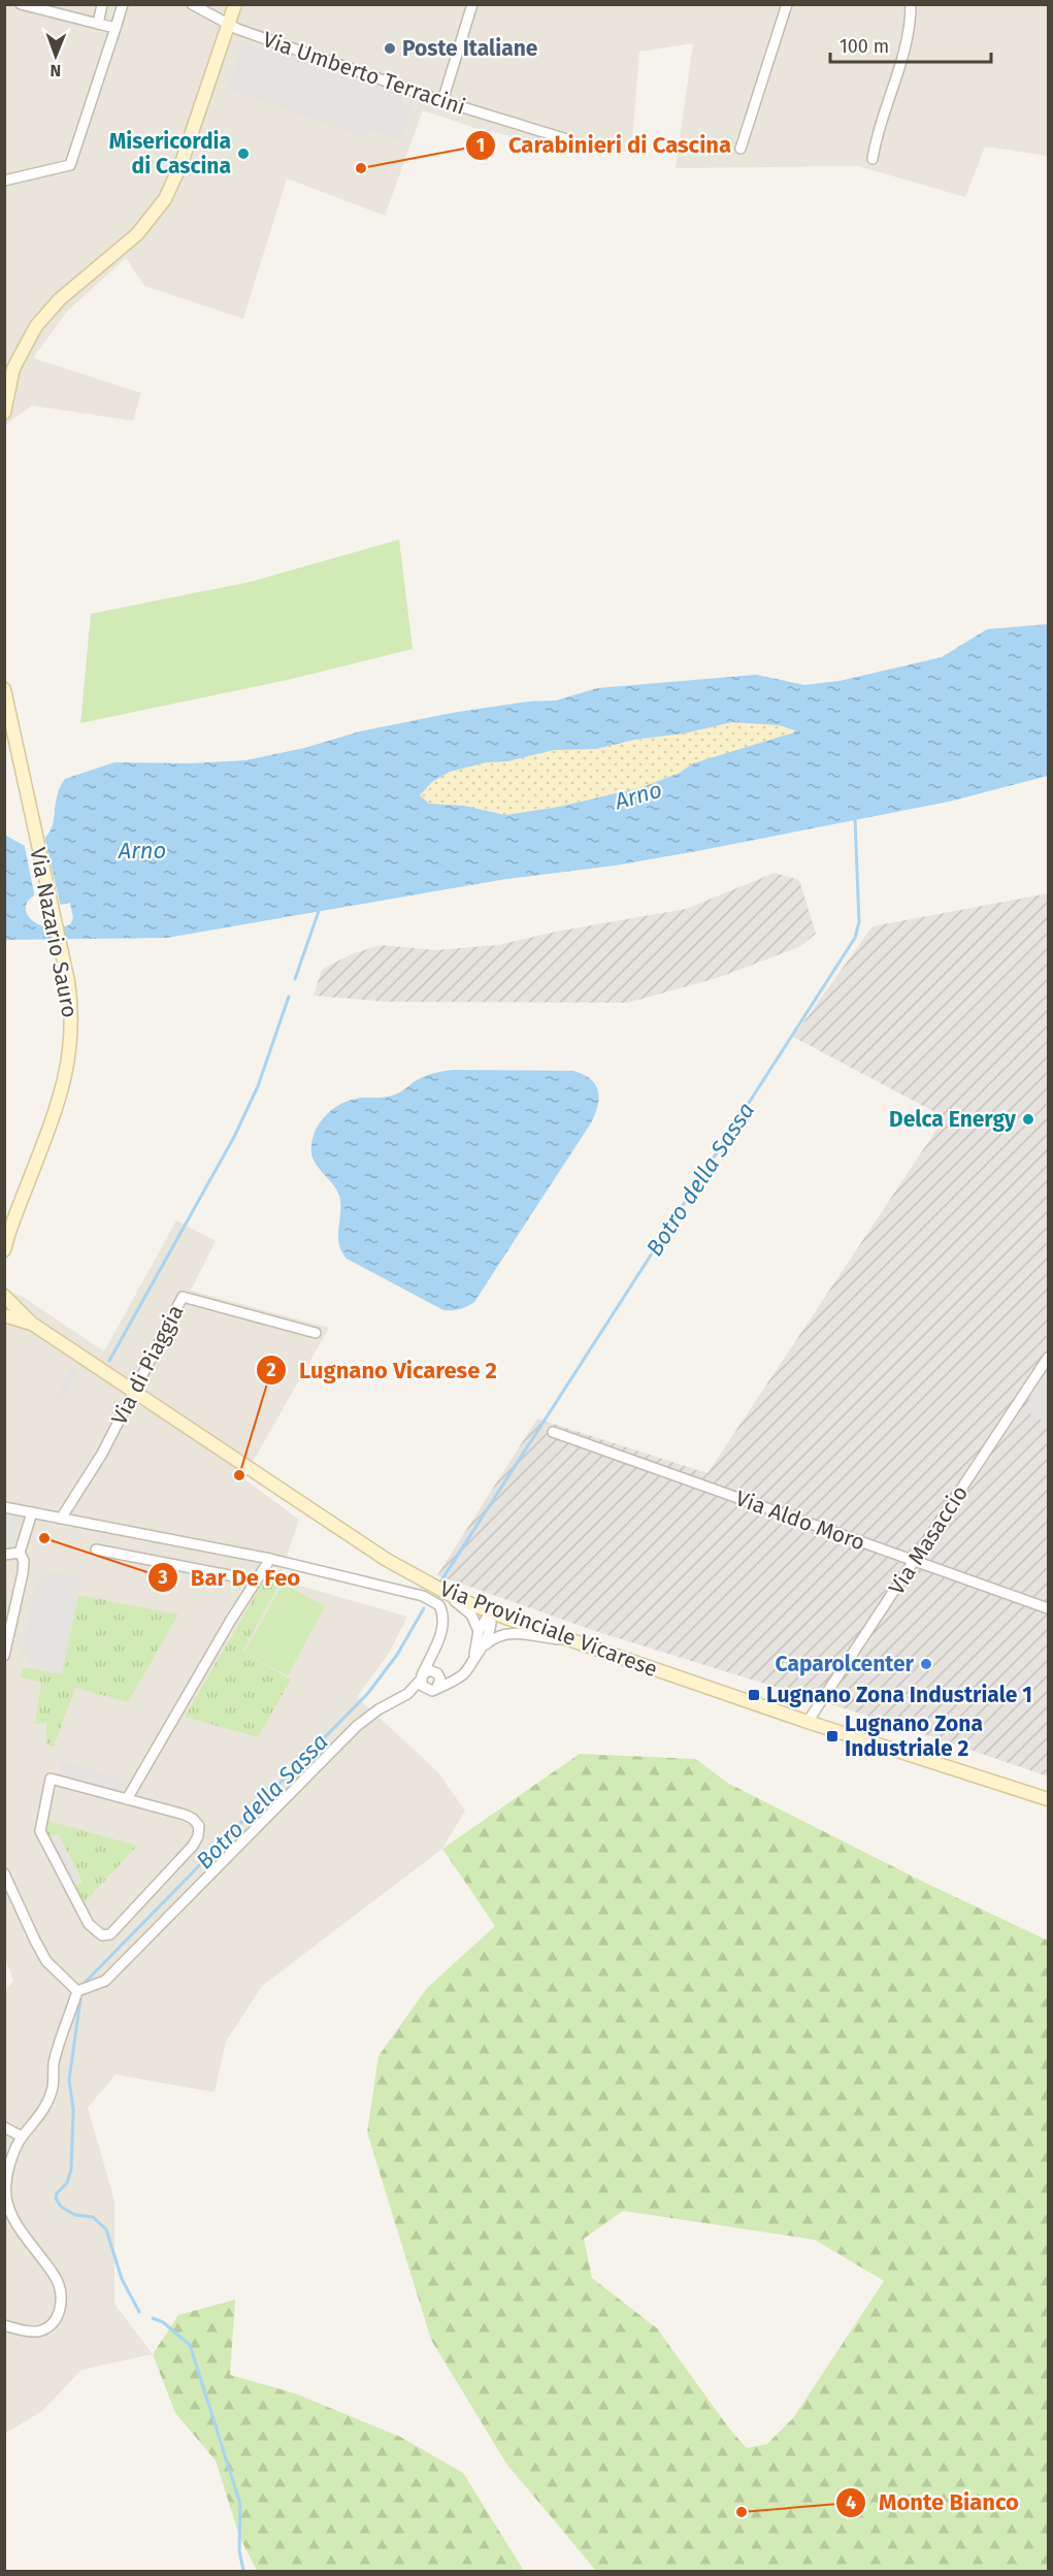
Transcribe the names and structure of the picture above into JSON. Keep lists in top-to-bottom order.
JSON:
{
  "streets": {
    "main road": ["Via Nazario Sauro", "Via Provinciale Vicarese"],
    "street": [
      "Via Umberto Terracini",
      "Via di Piaggia",
      "Via Aldo Moro",
      "Via Masaccio"
    ]
  },
  "crossings": [
    ["Via di Piaggia", "Via Provinciale Vicarese"],
    ["Via Aldo Moro", "Via Masaccio"],
    ["Via Masaccio", "Via Provinciale Vicarese"]
  ],
  "water": ["Arno", "Botro della Sassa"],
  "places": {
    "other": [
      "Poste Italiane",
      "Misericordia di Cascina",
      "Carabinieri di Cascina",
      "Delca Energy",
      "Lugnano Vicarese 2",
      "Bar De Feo",
      "Caparolcenter",
      "Monte Bianco"
    ],
    "transit": ["Lugnano Zona Industriale 1", "Lugnano Zona Industriale 2"]
  },
  "scale_bar": "100 m",
  "north": "bottom"
}
